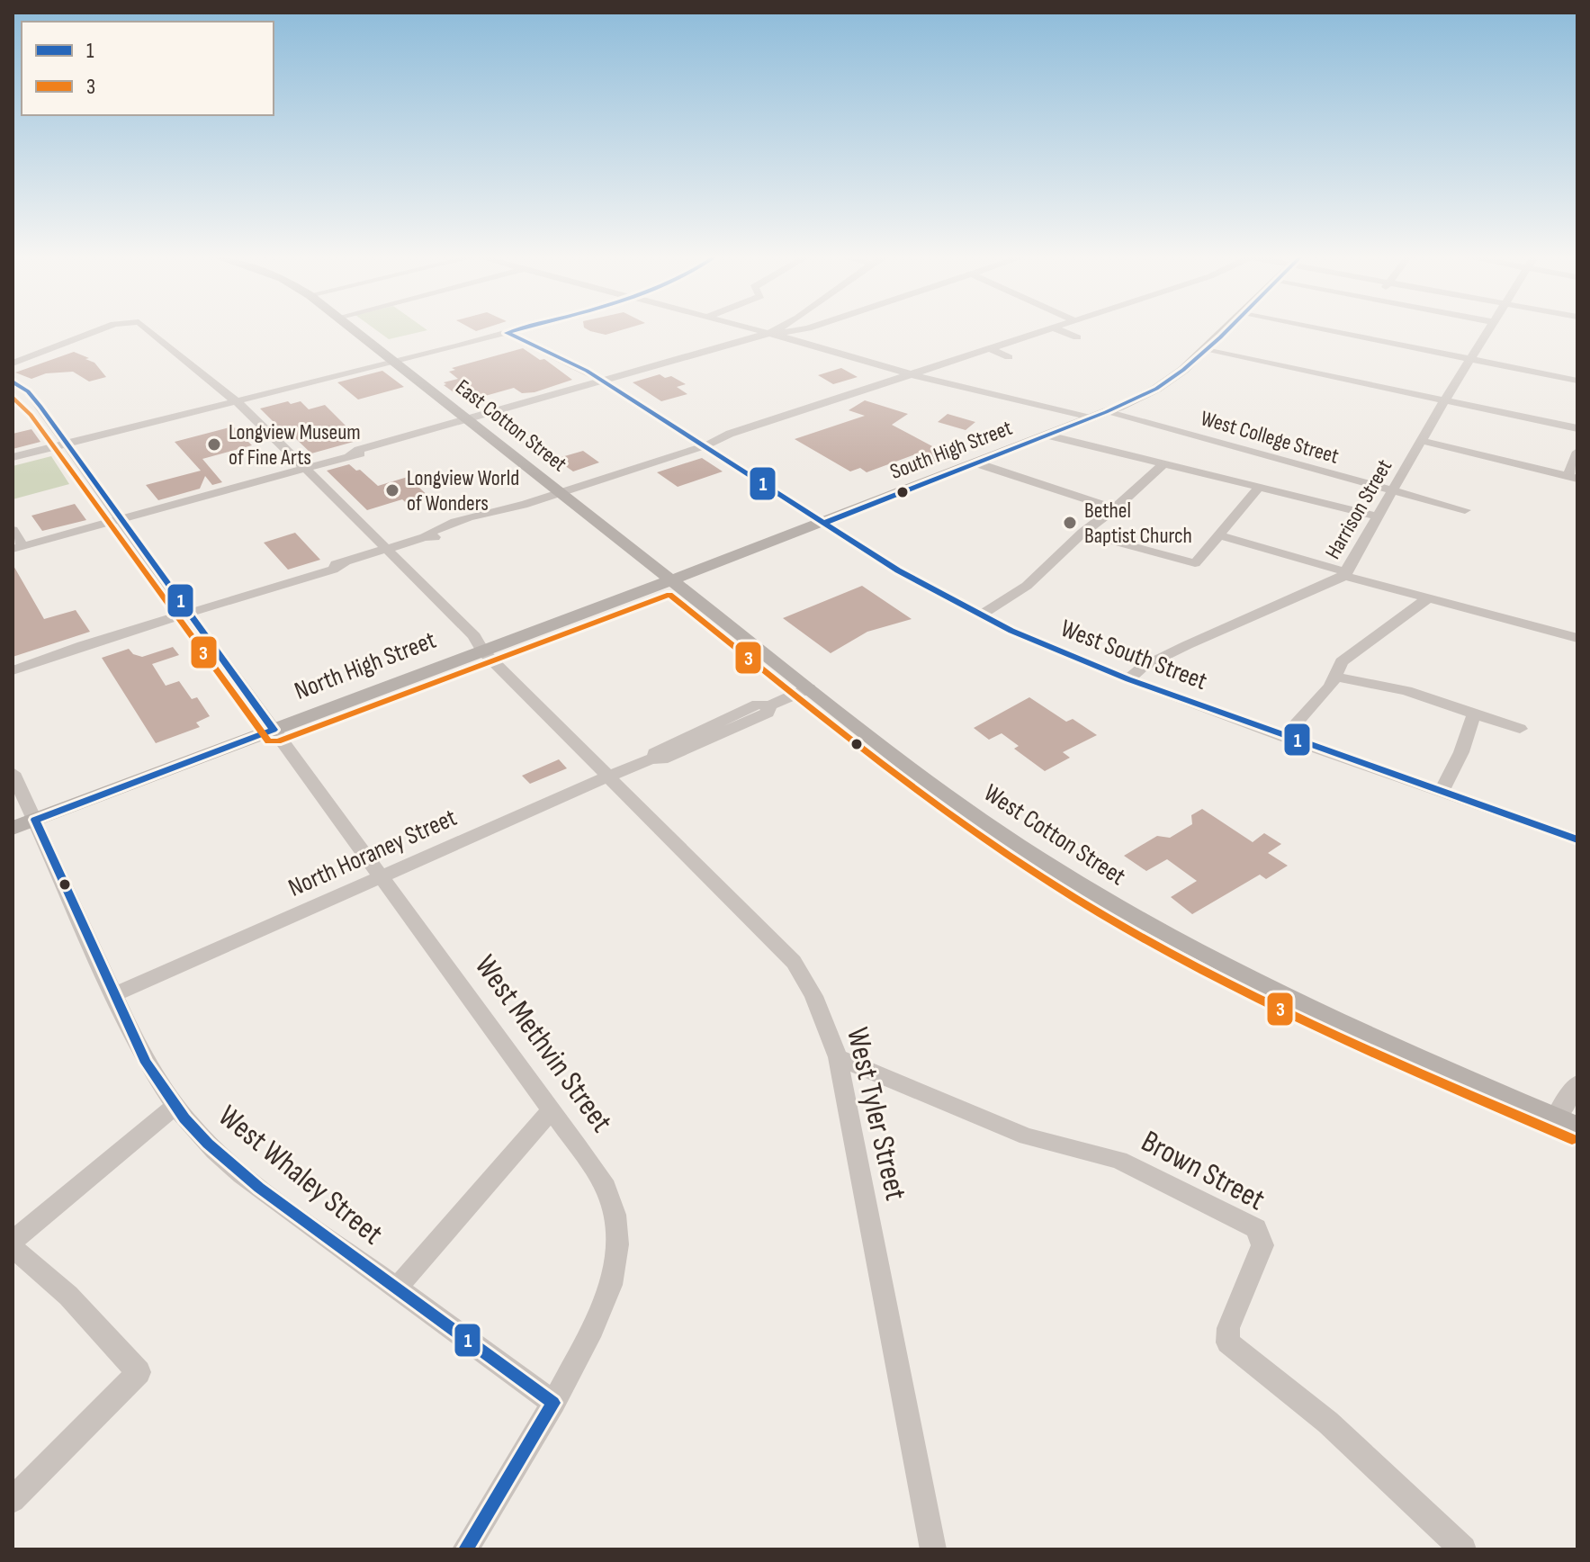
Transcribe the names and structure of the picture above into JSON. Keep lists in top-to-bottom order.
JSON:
{
  "streets": {
    "main road": [
      "East Cotton Street",
      "South High Street",
      "North High Street",
      "West Cotton Street"
    ],
    "street": [
      "West College Street",
      "Harrison Street",
      "West South Street",
      "North Horaney Street",
      "West Methvin Street",
      "West Tyler Street",
      "Brown Street",
      "West Whaley Street"
    ]
  },
  "crossings": [
    ["East Cotton Street", "West Cotton Street"],
    ["West College Street", "South High Street"],
    ["West College Street", "Harrison Street"],
    ["South High Street", "West South Street"],
    ["South High Street", "North High Street"],
    ["South High Street", "West Cotton Street"],
    ["Harrison Street", "West South Street"],
    ["North High Street", "West Methvin Street"],
    ["North High Street", "West Tyler Street"],
    ["North High Street", "West Whaley Street"],
    ["West Cotton Street", "North Horaney Street"],
    ["North Horaney Street", "West Methvin Street"],
    ["North Horaney Street", "West Tyler Street"],
    ["North Horaney Street", "West Whaley Street"],
    ["West Methvin Street", "West Whaley Street"],
    ["West Tyler Street", "Brown Street"]
  ],
  "places": ["Longview Museum of Fine Arts", "Longview World of Wonders", "Bethel Baptist Church"],
  "lines": ["transit line 1", "transit line 3"],
  "legend": ["1", "3"]
}
